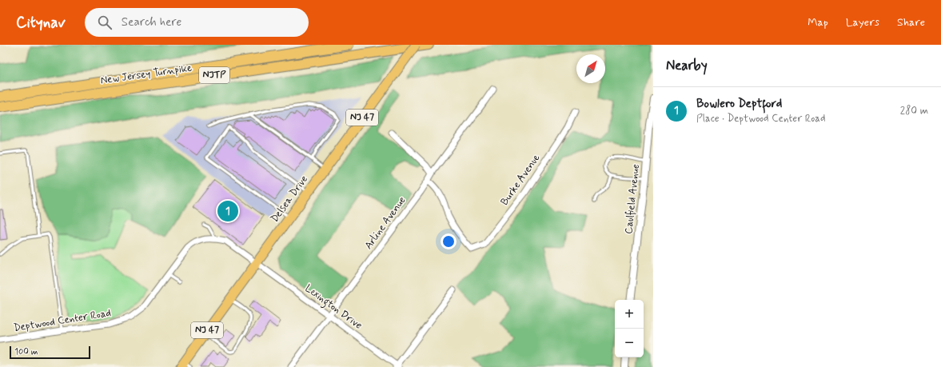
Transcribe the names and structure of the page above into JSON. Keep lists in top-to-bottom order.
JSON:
{
  "streets": {
    "highway": ["New Jersey Turnpike", "NJTP"],
    "main road": ["NJ 47", "Delsea Drive"],
    "street": [
      "Burke Avenue",
      "Caulfield Avenue",
      "Arline Avenue",
      "Lexington Drive",
      "Deptwood Center Road"
    ]
  },
  "crossings": [
    ["Burke Avenue", "Arline Avenue"],
    ["Delsea Drive", "Lexington Drive"],
    ["Arline Avenue", "Lexington Drive"]
  ],
  "scale_bar": "100 m",
  "north": "top right",
  "page": {
    "header": "Citynav",
    "search": "Search here",
    "nav": ["Map", "Layers", "Share"],
    "heading": "Nearby",
    "list": [
      {
        "mark": "1",
        "name": "Bowlero Deptford",
        "note": "Place · Deptwood Center Road",
        "value": "280 m"
      }
    ],
    "pins": "1",
    "map_buttons": ["+", "−"],
    "scale": "100 m"
  }
}
